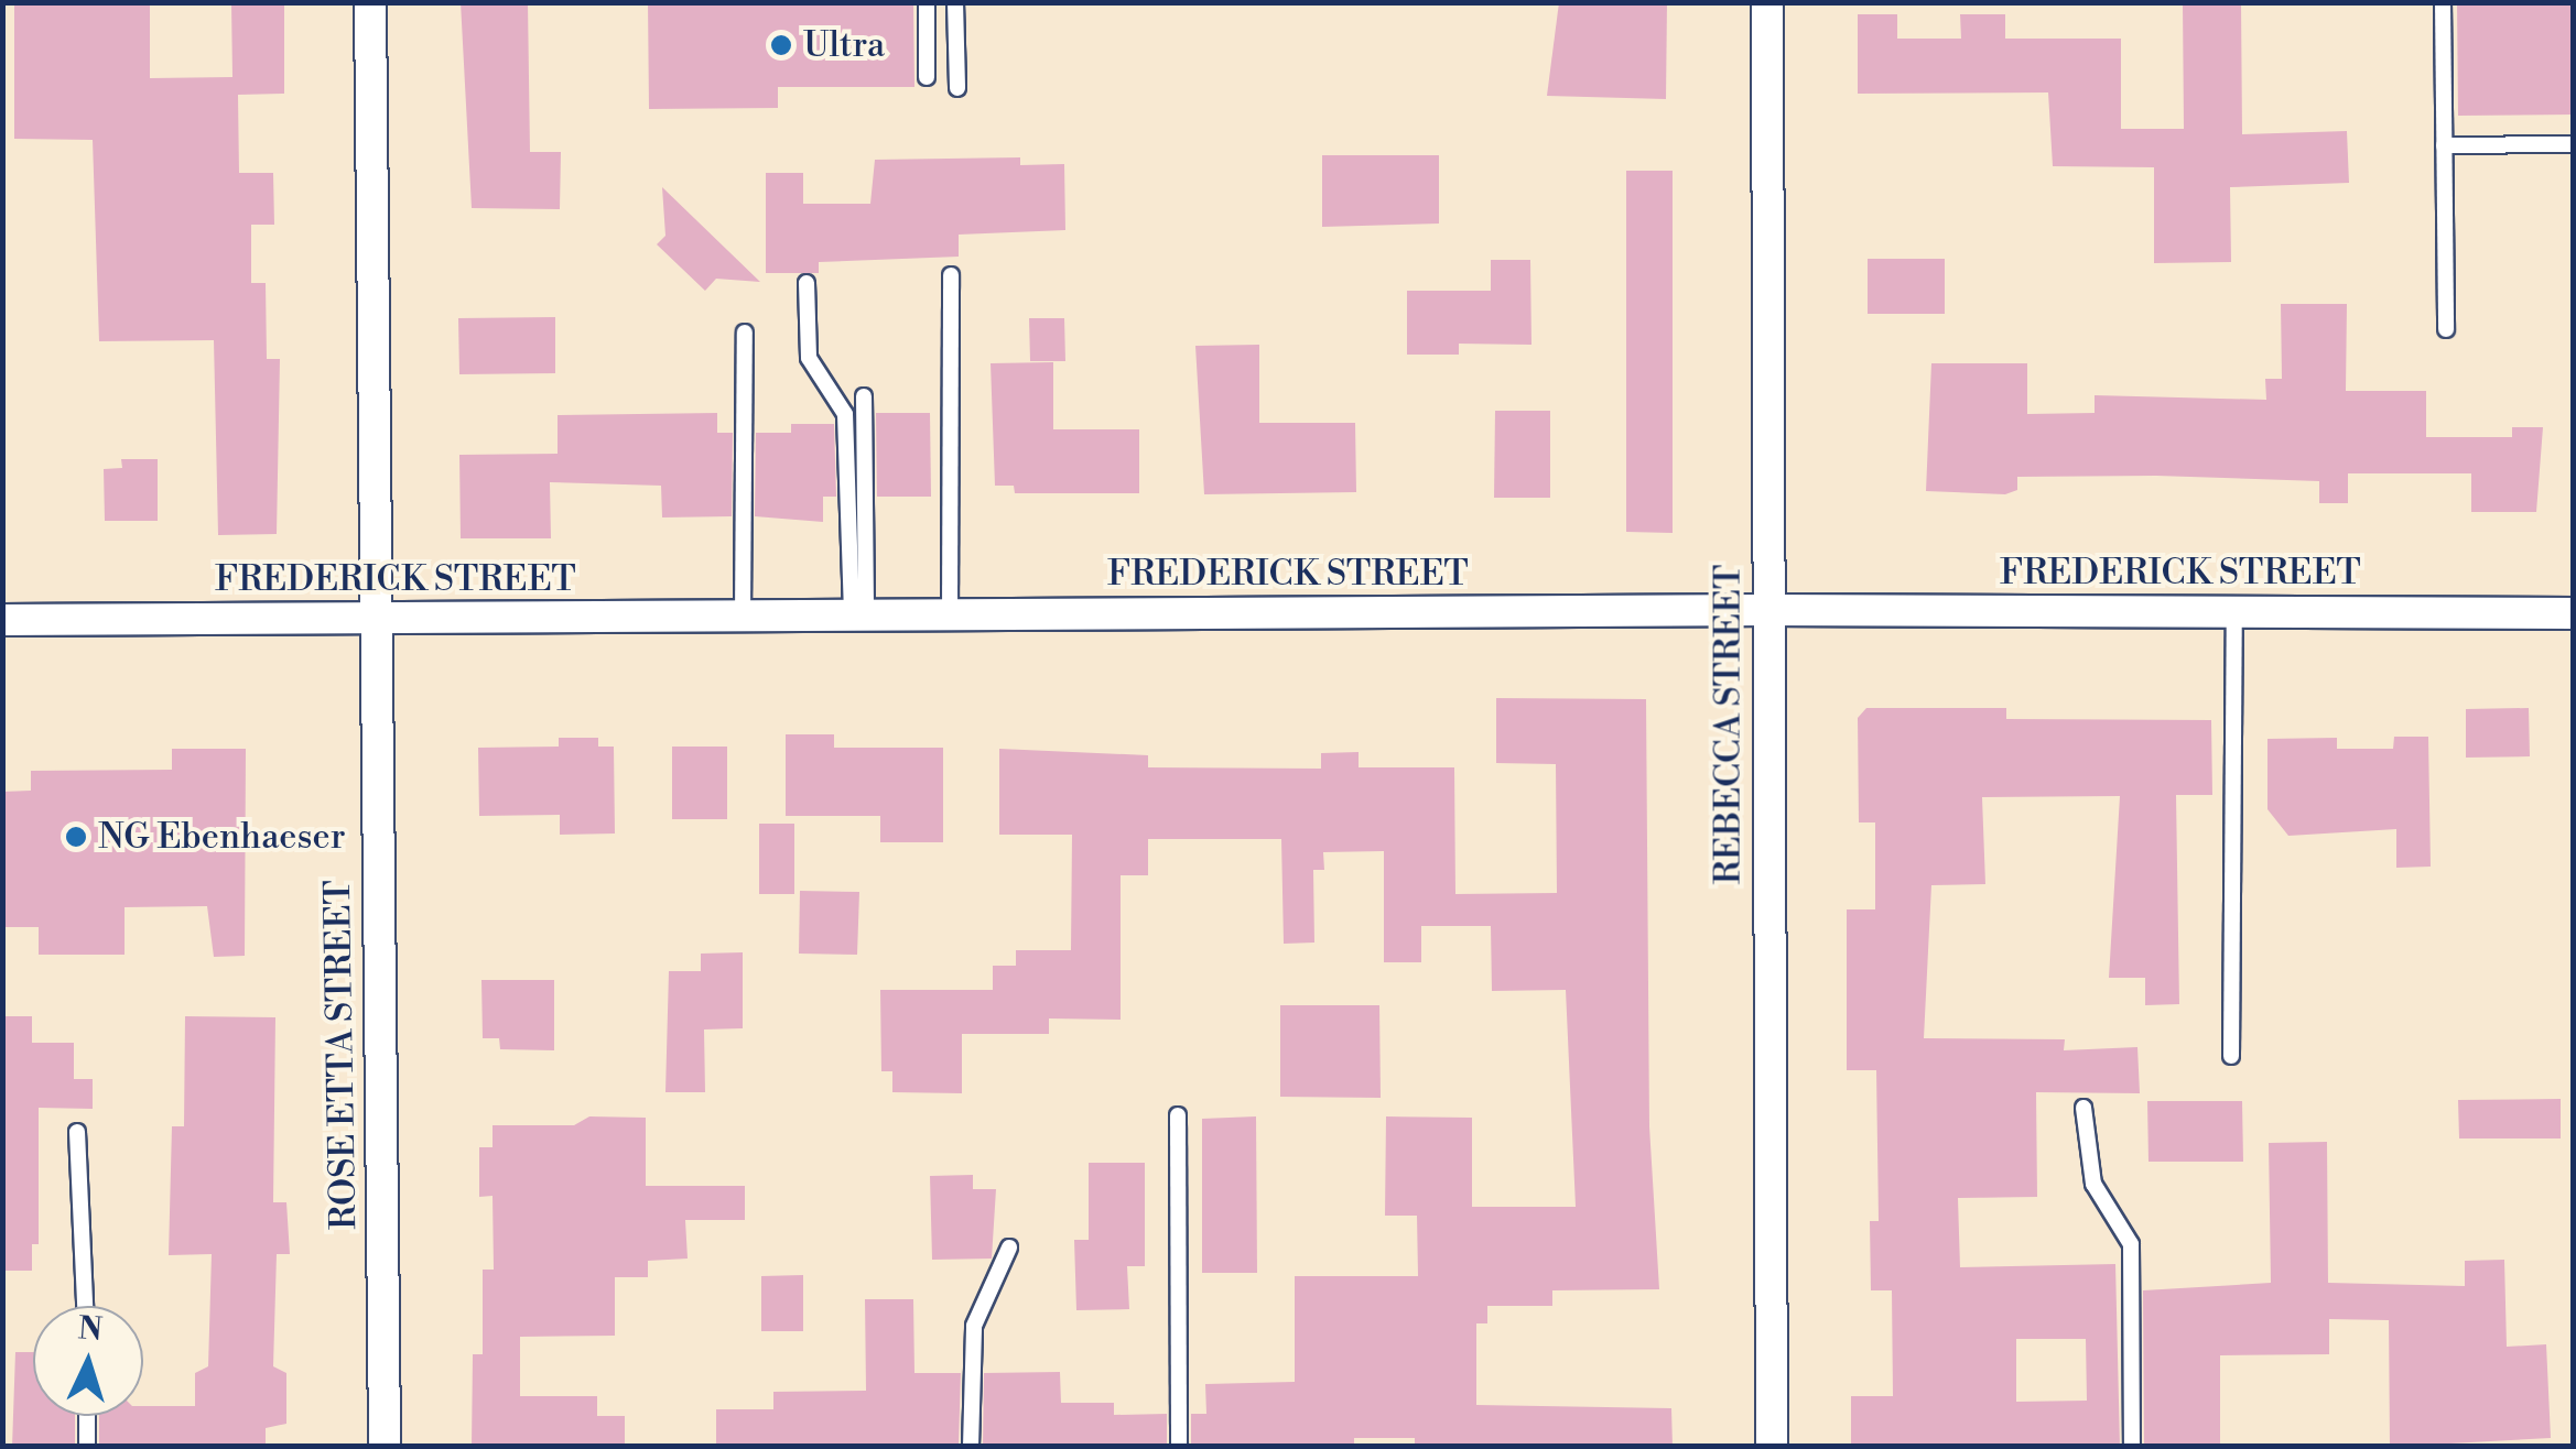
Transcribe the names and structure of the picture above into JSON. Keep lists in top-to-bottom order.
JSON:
{
  "streets": {
    "street": ["FREDERICK STREET", "REBECCA STREET", "ROSE ETTA STREET"]
  },
  "crossings": [
    ["FREDERICK STREET", "REBECCA STREET"],
    ["FREDERICK STREET", "ROSE ETTA STREET"]
  ],
  "places": ["Ultra", "NG Ebenhaeser"],
  "north": "top"
}
